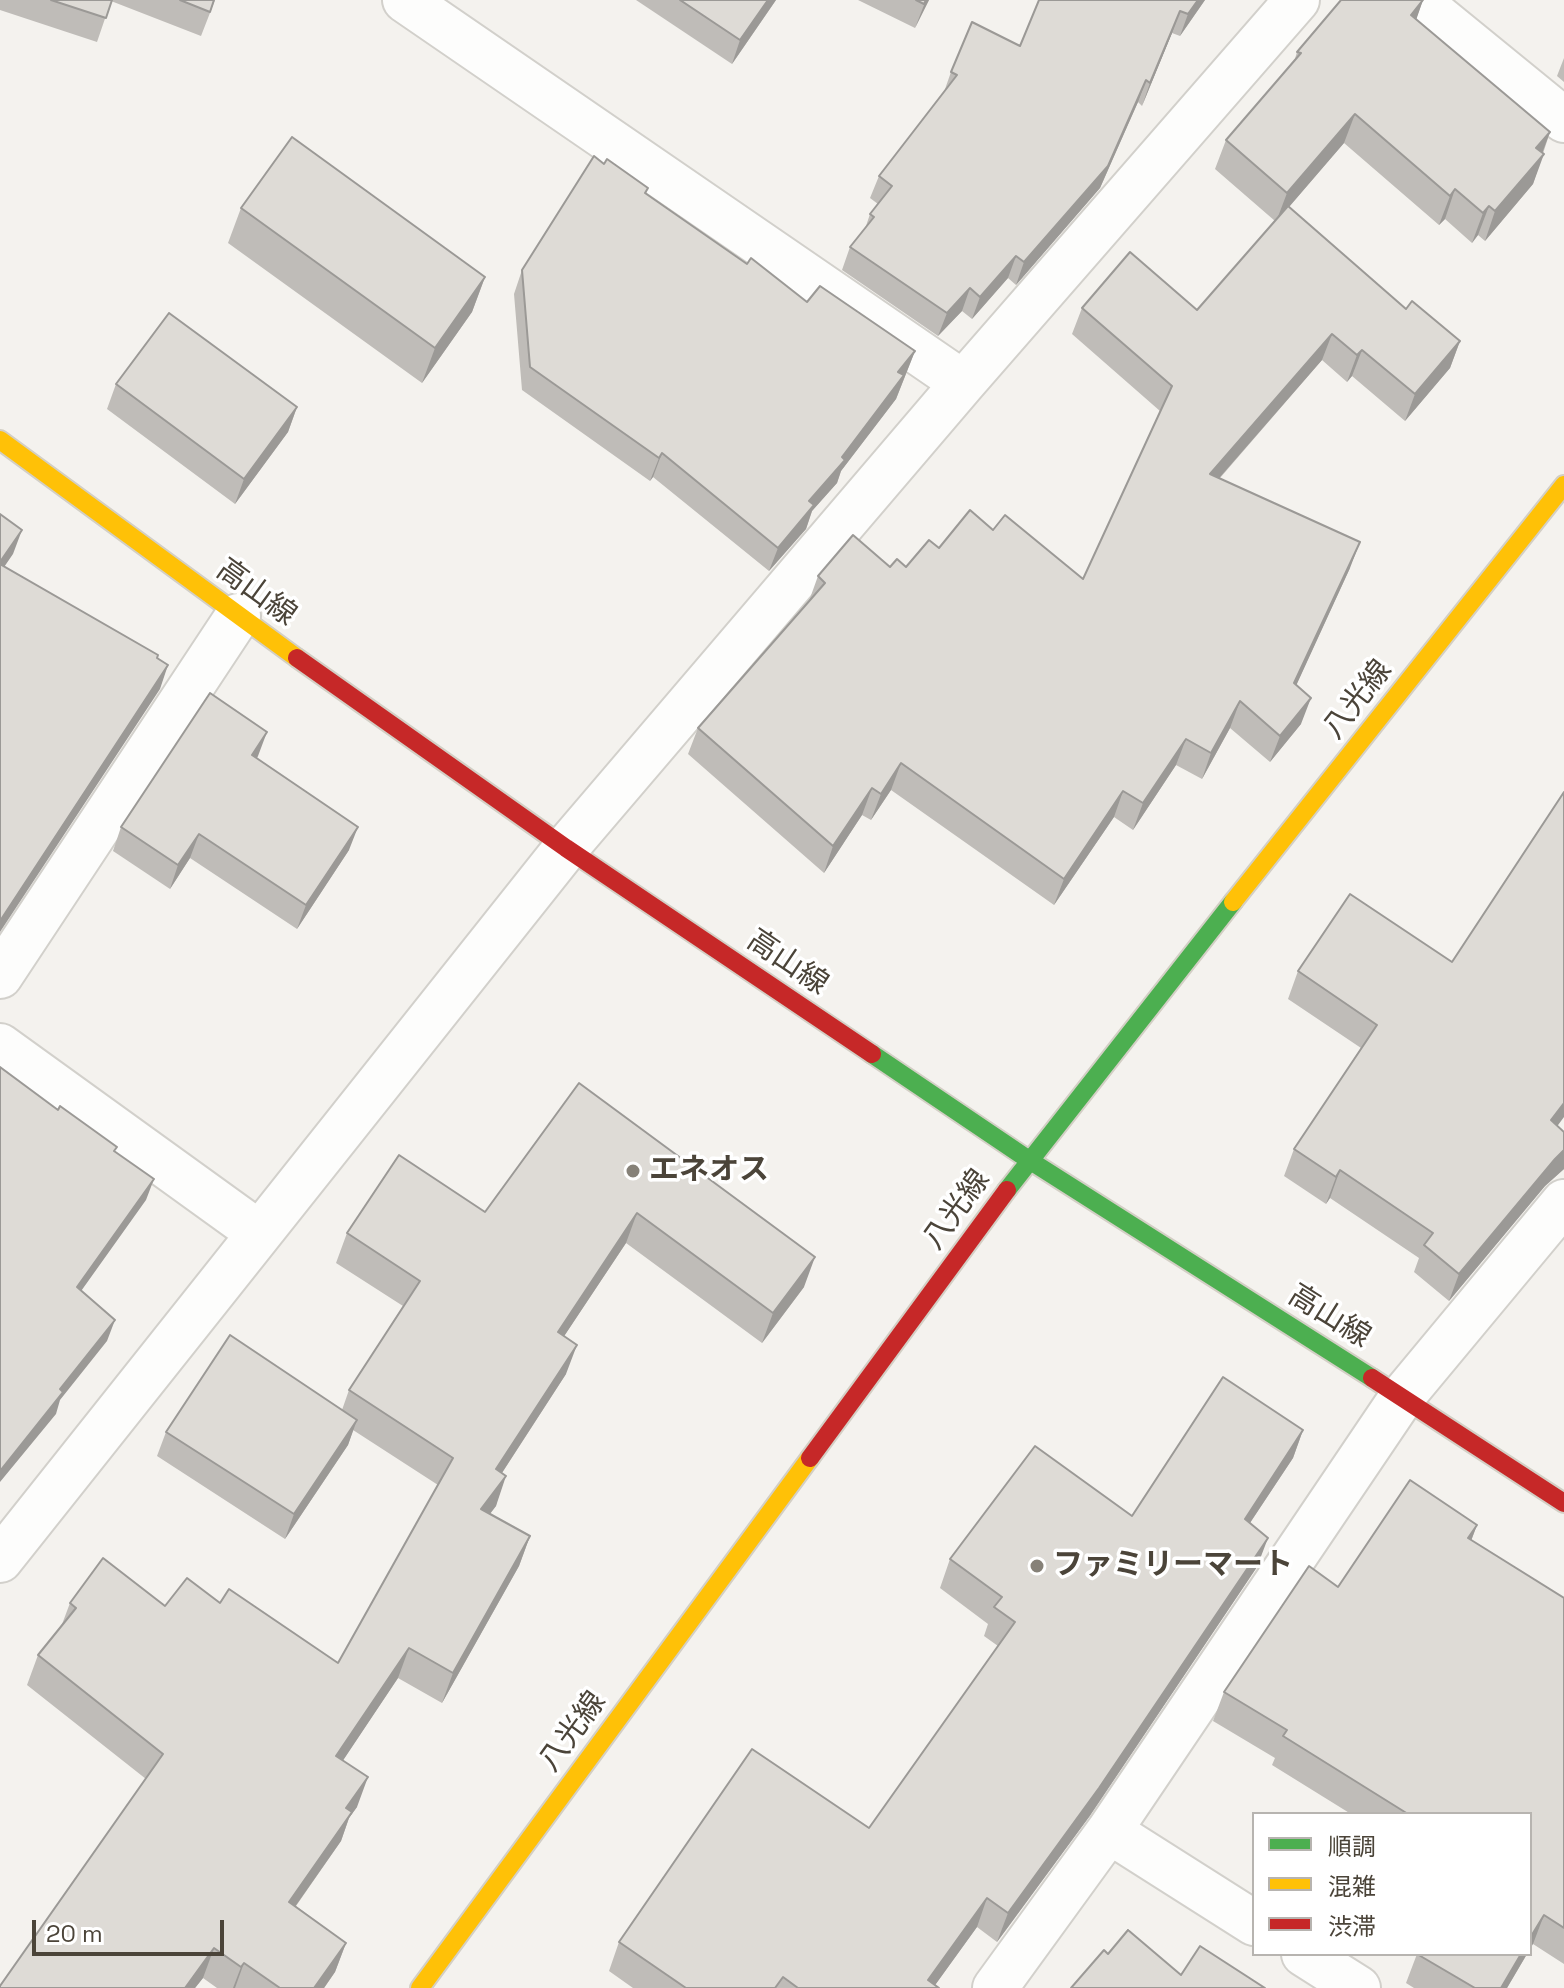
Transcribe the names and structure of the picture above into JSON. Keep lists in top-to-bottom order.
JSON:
{
  "streets": {
    "street": ["高山線", "八光線"]
  },
  "crossings": [
    ["高山線", "八光線"]
  ],
  "places": ["エネオス", "ファミリーマート"],
  "legend": ["順調", "混雑", "渋滞"],
  "scale_bar": "20 m"
}
